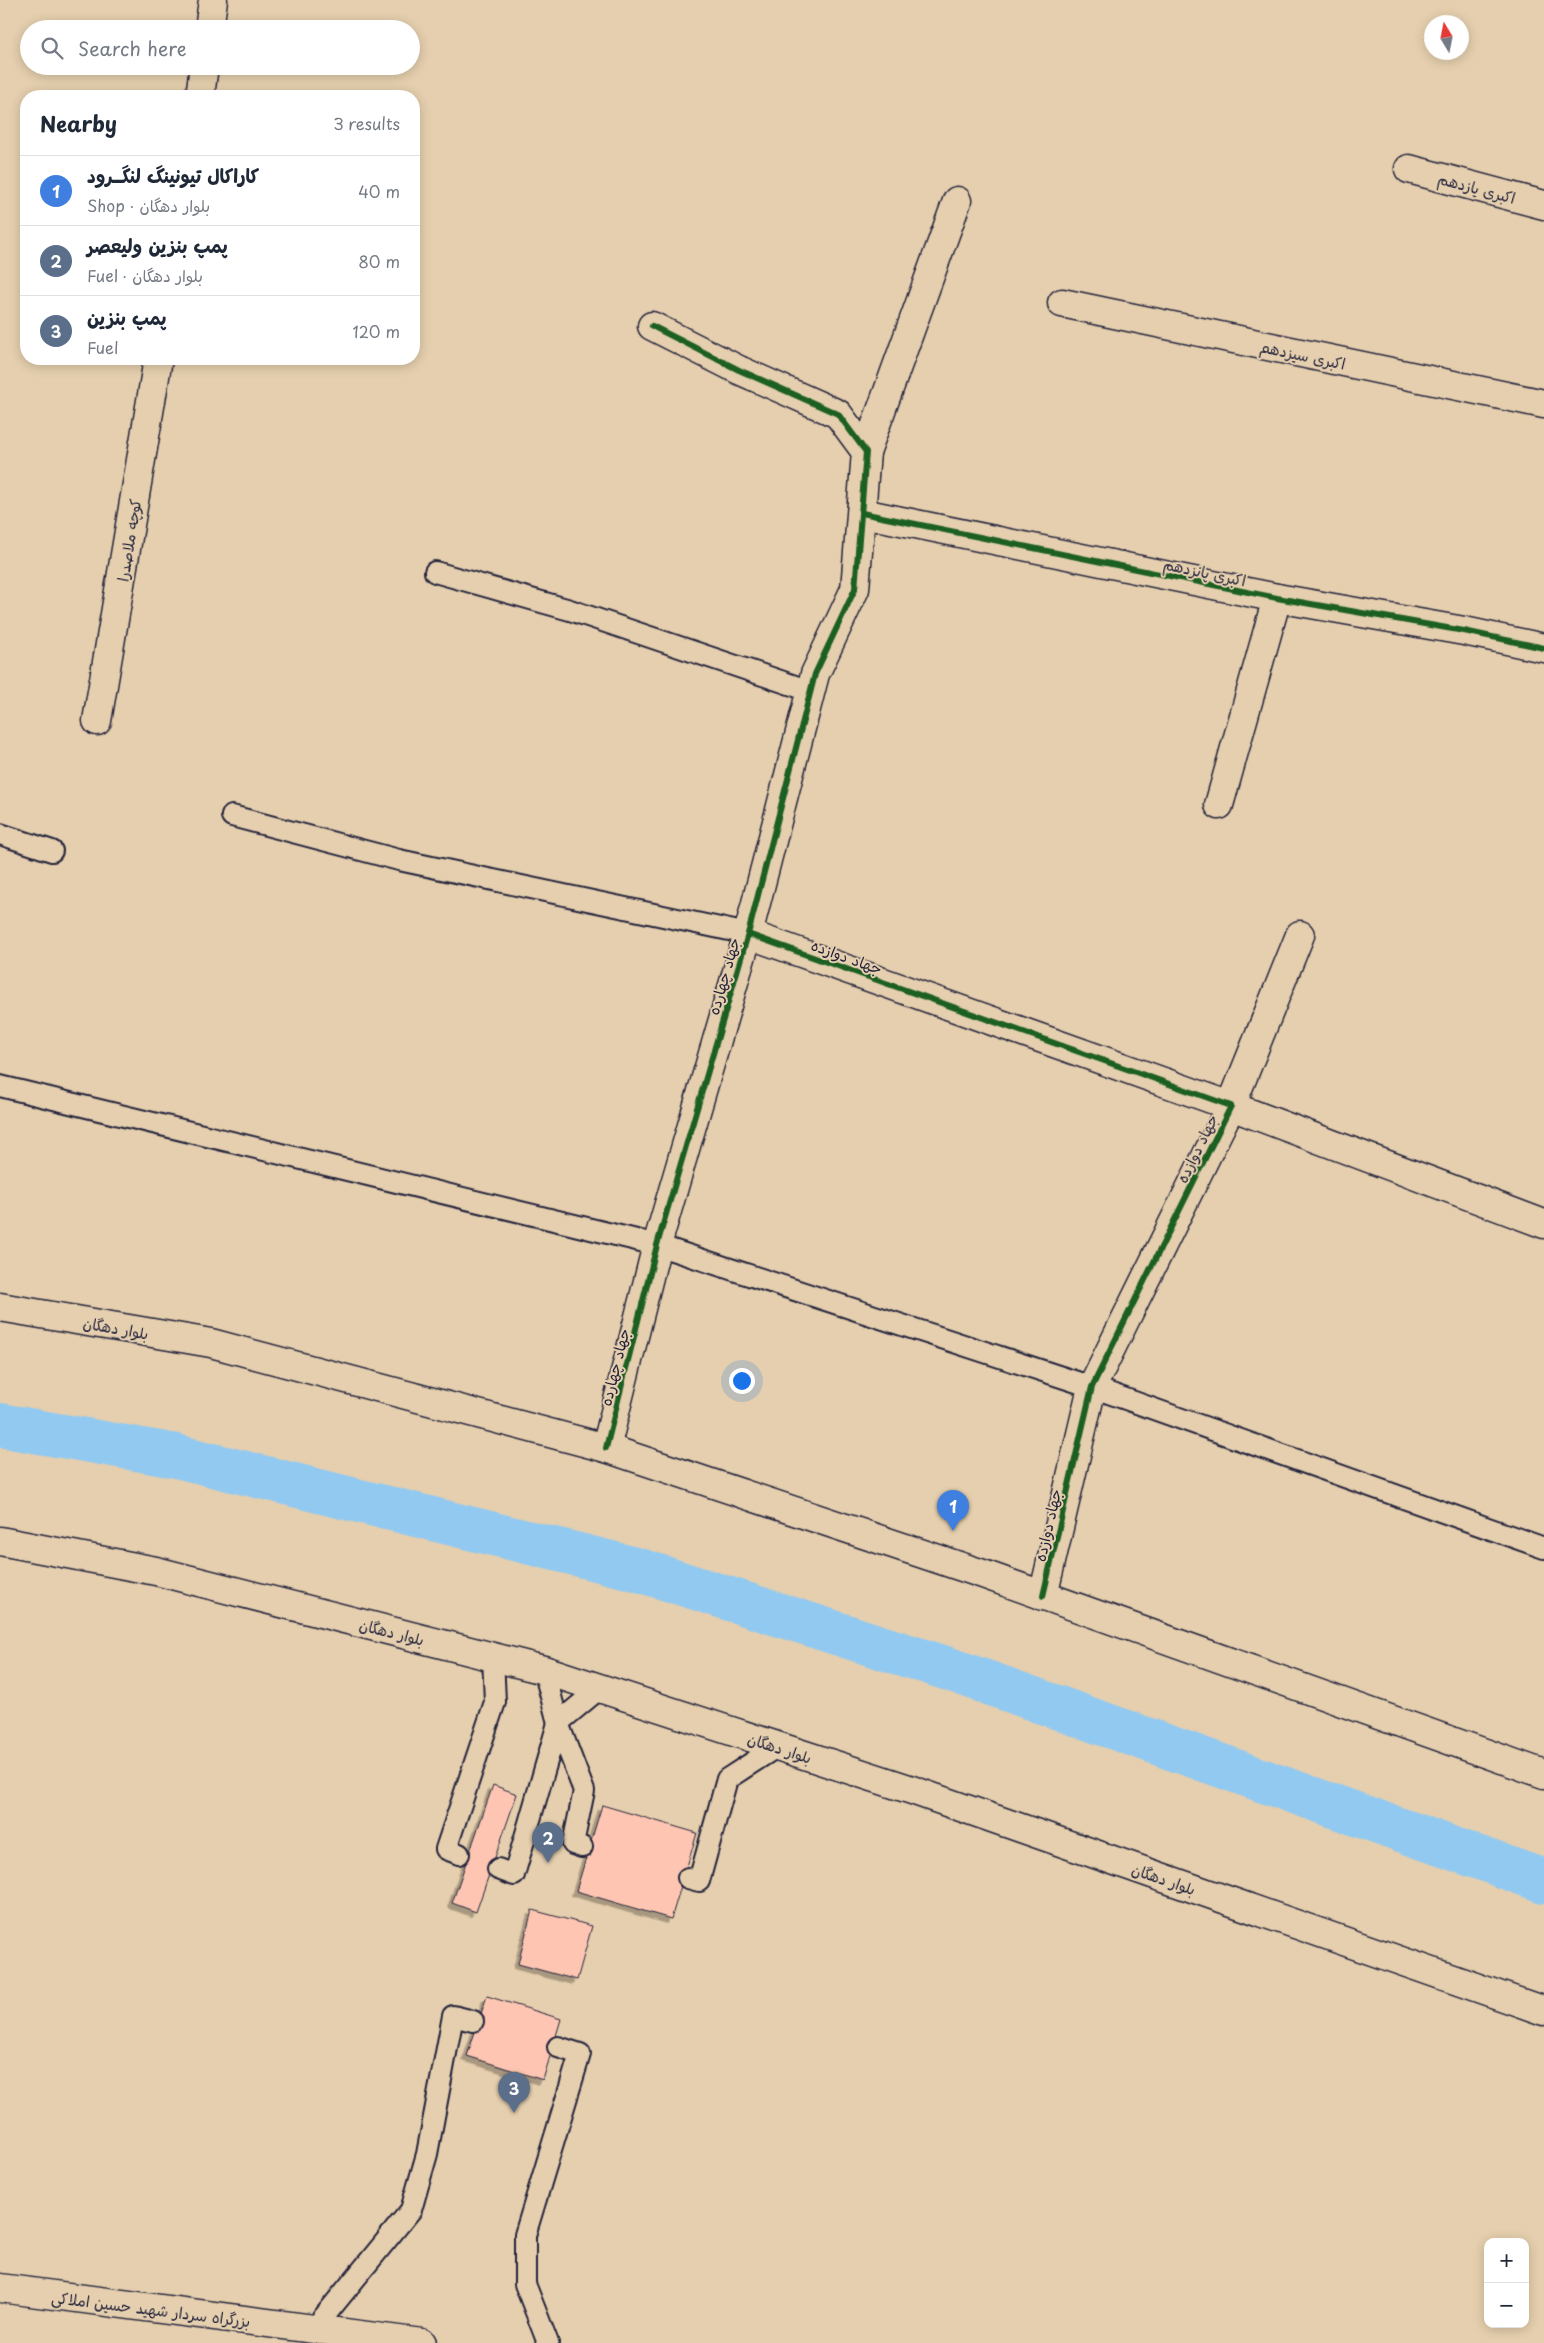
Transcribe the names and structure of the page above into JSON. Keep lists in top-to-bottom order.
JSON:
{
  "streets": {
    "main road": [
      "اکبری یازدهم",
      "اکبری سیزدهم",
      "کوچه ملاصدرا",
      "اکبری پانزدهم",
      "جهاد دوازده",
      "جهاد چهارده",
      "بلوار دهگان",
      "بزرگراه سردار شهید حسین املاکی"
    ]
  },
  "crossings": [
    ["اکبری پانزدهم", "جهاد چهارده"],
    ["جهاد دوازده", "جهاد چهارده"],
    ["جهاد دوازده", "بلوار دهگان"],
    ["جهاد چهارده", "بلوار دهگان"]
  ],
  "north": "top",
  "page": {
    "search": "Search here",
    "heading": ["Nearby", "3 results"],
    "list": [
      {
        "mark": "1",
        "name": "کاراکال تیونینگ لنگــرود",
        "note": "Shop · بلوار دهگان",
        "value": "40 m"
      },
      {
        "mark": "2",
        "name": "پمپ بنزین ولیعصر",
        "note": "Fuel · بلوار دهگان",
        "value": "80 m"
      },
      {
        "mark": "3",
        "name": "پمپ بنزین",
        "note": "Fuel",
        "value": "120 m"
      }
    ],
    "pins": ["1", "2", "3"],
    "map_buttons": ["+", "−"]
  }
}
